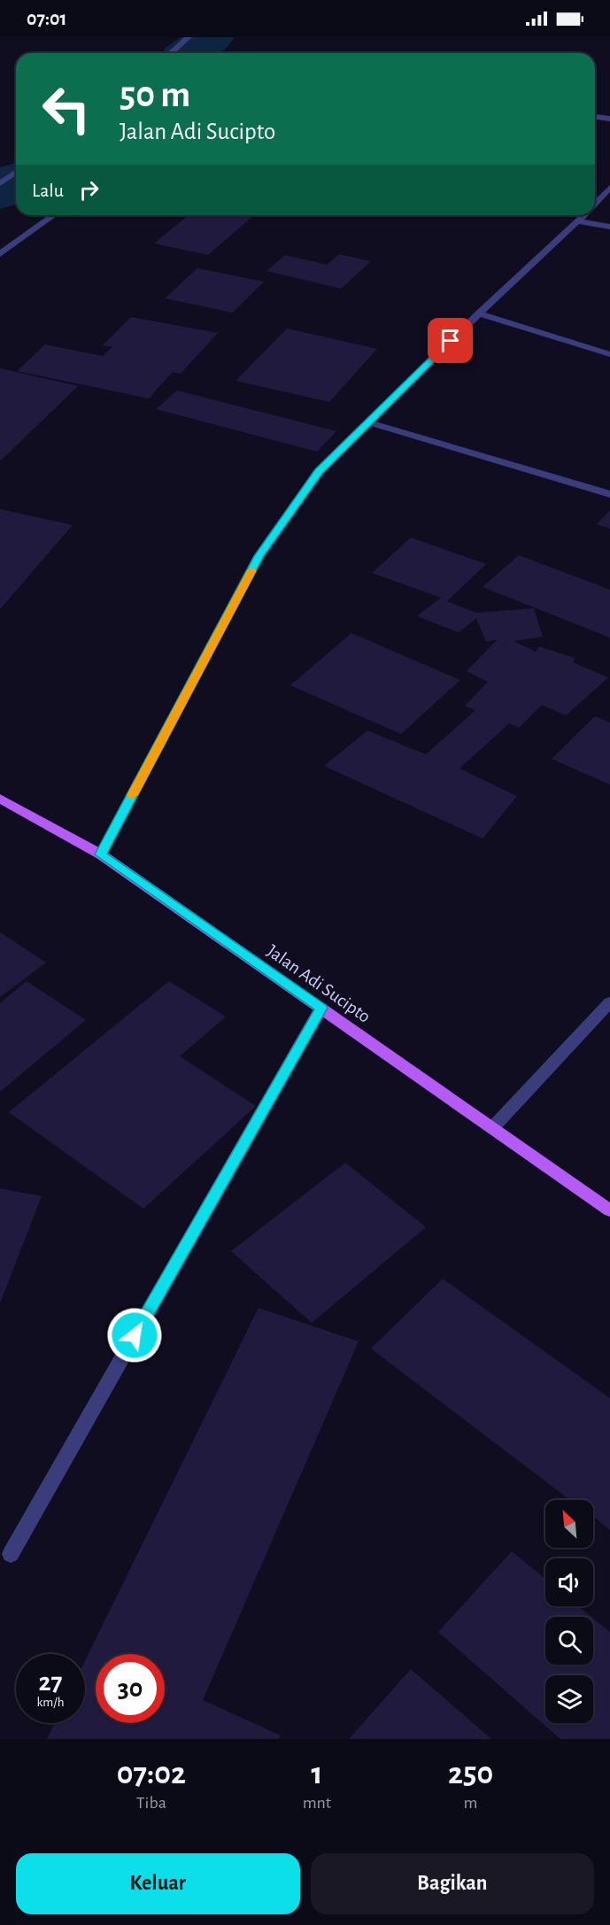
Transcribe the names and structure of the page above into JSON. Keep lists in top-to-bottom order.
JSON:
{
  "streets": {
    "main road": ["Jalan Adi Sucipto"]
  },
  "north": "top left",
  "page": {
    "status": "07:01",
    "turn": ["50 m", "Jalan Adi Sucipto"],
    "then": "Lalu",
    "speed": "27 km/h",
    "limit": "30",
    "eta": [
      "07:02",
      "Tiba",
      "1",
      "mnt",
      "250",
      "m"
    ],
    "buttons": ["Keluar", "Bagikan"]
  }
}
